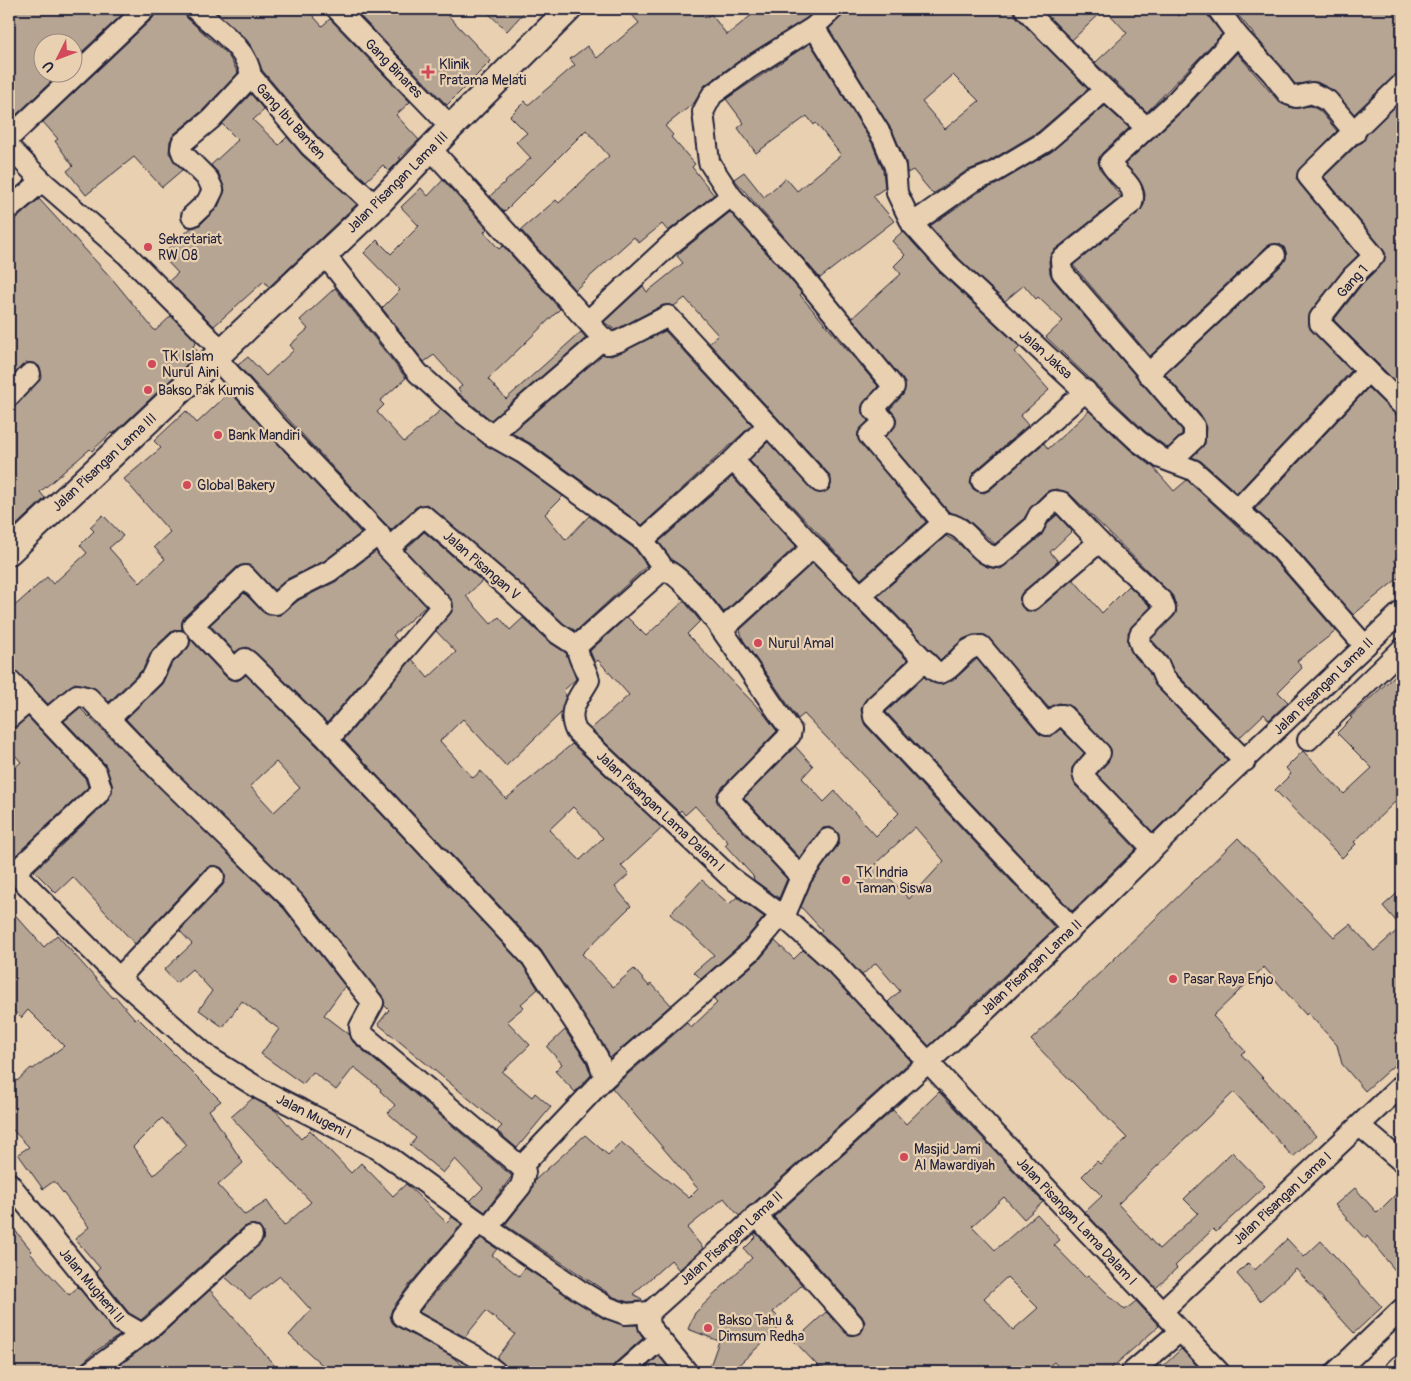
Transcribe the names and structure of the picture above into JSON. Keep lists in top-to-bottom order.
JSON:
{
  "streets": {
    "street": [
      "Gang Binares",
      "Gang Ibu Banten",
      "Jalan Pisangan Lama III",
      "Gang 1",
      "Jalan Jaksa",
      "Jalan Pisangan V",
      "Jalan Pisangan Lama II",
      "Jalan Pisangan Lama Dalam I",
      "Jalan Mugeni I",
      "Jalan Pisangan Lama I",
      "Jalan Mugheni II"
    ]
  },
  "crossings": [
    ["Gang Binares", "Jalan Pisangan Lama III"],
    ["Gang Ibu Banten", "Jalan Pisangan Lama III"],
    ["Jalan Jaksa", "Jalan Pisangan Lama II"],
    ["Jalan Pisangan V", "Jalan Pisangan Lama Dalam I"],
    ["Jalan Pisangan Lama II", "Jalan Pisangan Lama Dalam I"],
    ["Jalan Pisangan Lama II", "Jalan Mugeni I"],
    ["Jalan Pisangan Lama Dalam I", "Jalan Pisangan Lama I"]
  ],
  "places": {
    "health": ["Klinik Pratama Melati"],
    "other": [
      "Sekretariat RW 08",
      "TK Islam Nurul Aini",
      "Bakso Pak Kumis",
      "Bank Mandiri",
      "Global Bakery",
      "Nurul Amal",
      "TK Indria Taman Siswa",
      "Pasar Raya Enjo",
      "Masjid Jami Al Mawardiyah",
      "Bakso Tahu & Dimsum Redha"
    ]
  },
  "north": "bottom left"
}
